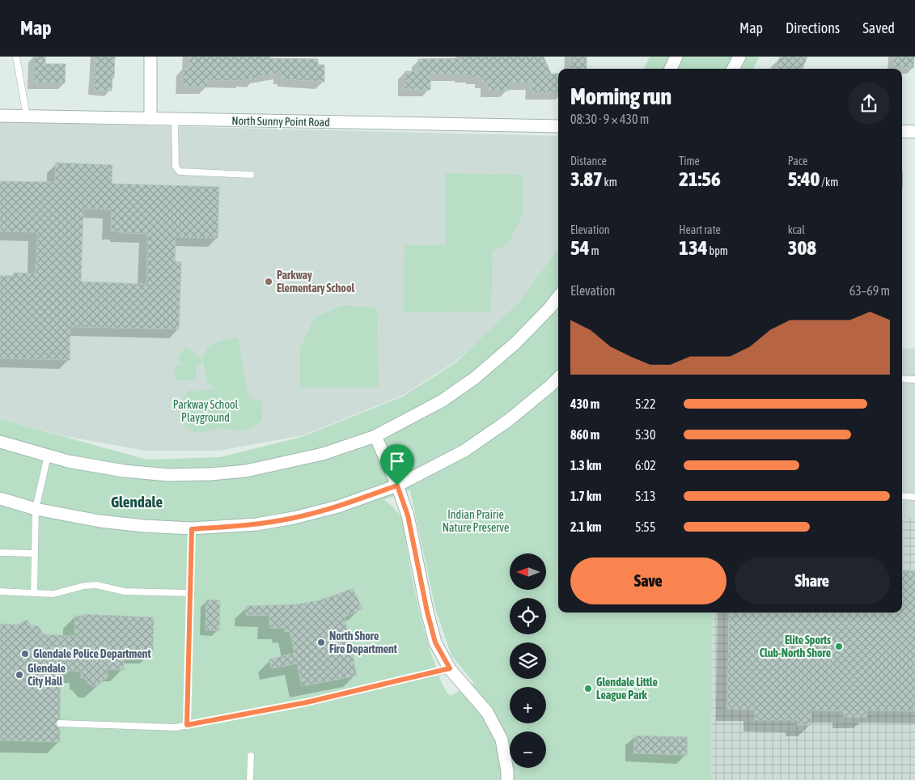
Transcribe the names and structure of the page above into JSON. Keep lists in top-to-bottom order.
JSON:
{
  "streets": {
    "street": ["North Sunny Point Road"]
  },
  "districts": ["Glendale"],
  "parks": ["Parkway School Playground", "Indian Prairie Nature Preserve"],
  "places": [
    "Parkway Elementary School",
    "North Shore Fire Department",
    "Elite Sports Club-North Shore",
    "Glendale Police Department",
    "Glendale City Hall",
    "Glendale Little League Park"
  ],
  "north": "left",
  "page": {
    "header": "Map",
    "nav": ["Map", "Directions", "Saved"],
    "heading": ["Morning run", "08:30 · 9 × 430 m"],
    "stats": [
      ["Distance", "3.87 km"],
      ["Time", "21:56"],
      ["Pace", "5:40 /km"],
      ["Elevation", "54 m"],
      ["Heart rate", "134 bpm"],
      ["kcal", "308"]
    ],
    "chart": ["Elevation", "63–69 m"],
    "list": [
      {
        "name": "430 m",
        "note": "5:22"
      },
      {
        "name": "860 m",
        "note": "5:30"
      },
      {
        "name": "1.3 km",
        "note": "6:02"
      },
      {
        "name": "1.7 km",
        "note": "5:13"
      },
      {
        "name": "2.1 km",
        "note": "5:55"
      }
    ],
    "buttons": ["Save", "Share"],
    "map_buttons": ["+", "−"]
  }
}
